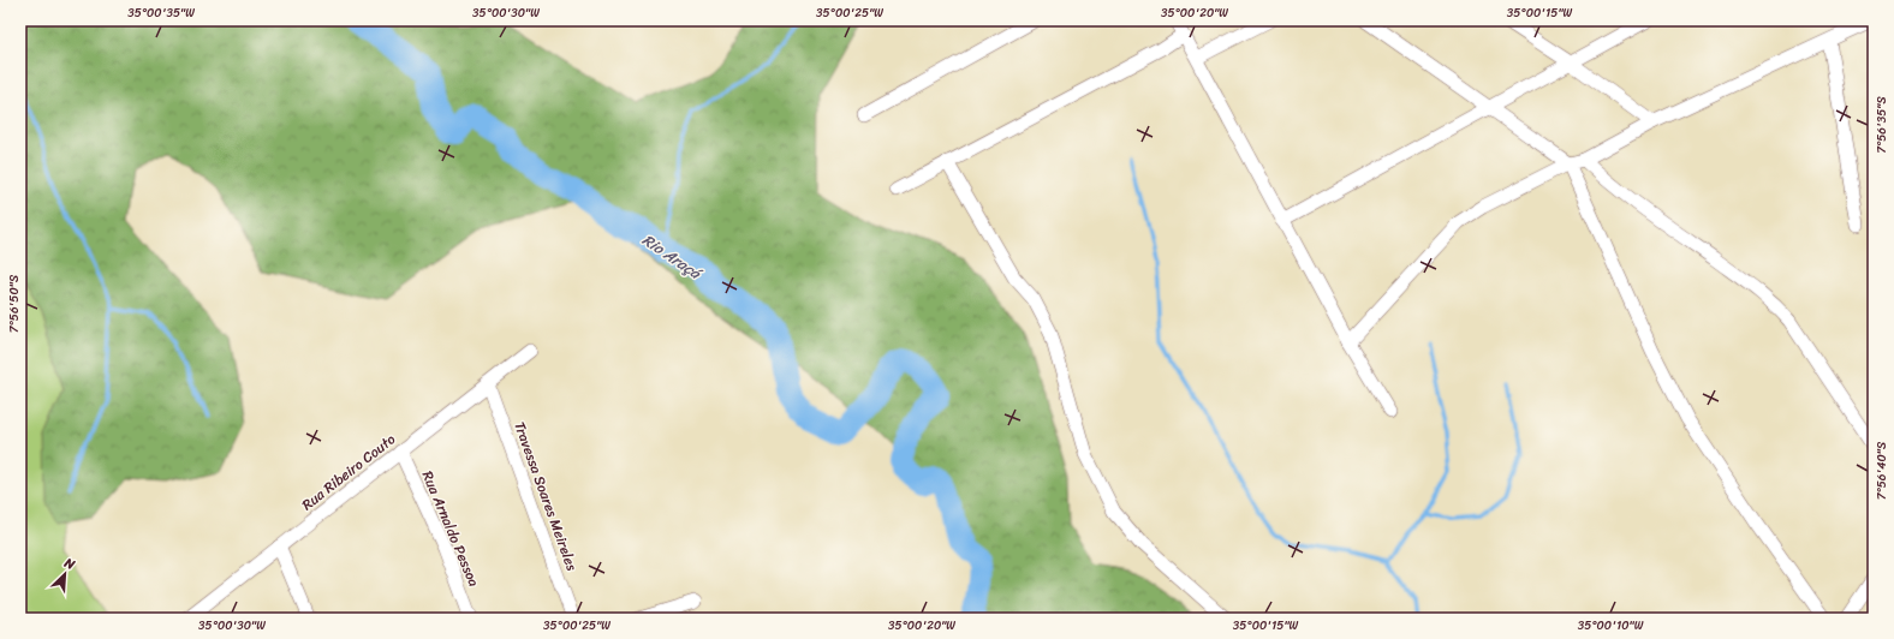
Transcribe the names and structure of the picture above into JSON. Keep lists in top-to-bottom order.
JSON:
{
  "streets": {
    "street": ["Rua Ribeiro Couto", "Travessa Soares Meireles", "Rua Arnaldo Pessoa"]
  },
  "crossings": [
    ["Rua Ribeiro Couto", "Travessa Soares Meireles"],
    ["Rua Ribeiro Couto", "Rua Arnaldo Pessoa"]
  ],
  "water": ["Rio Araçá"],
  "north": "top right",
  "coordinates": [
    "35°00'35\"W",
    "35°00'30\"W",
    "35°00'25\"W",
    "35°00'20\"W",
    "35°00'15\"W",
    "7°56'35\"S",
    "7°56'50\"S",
    "7°56'40\"S",
    "35°00'10\"W"
  ]
}
